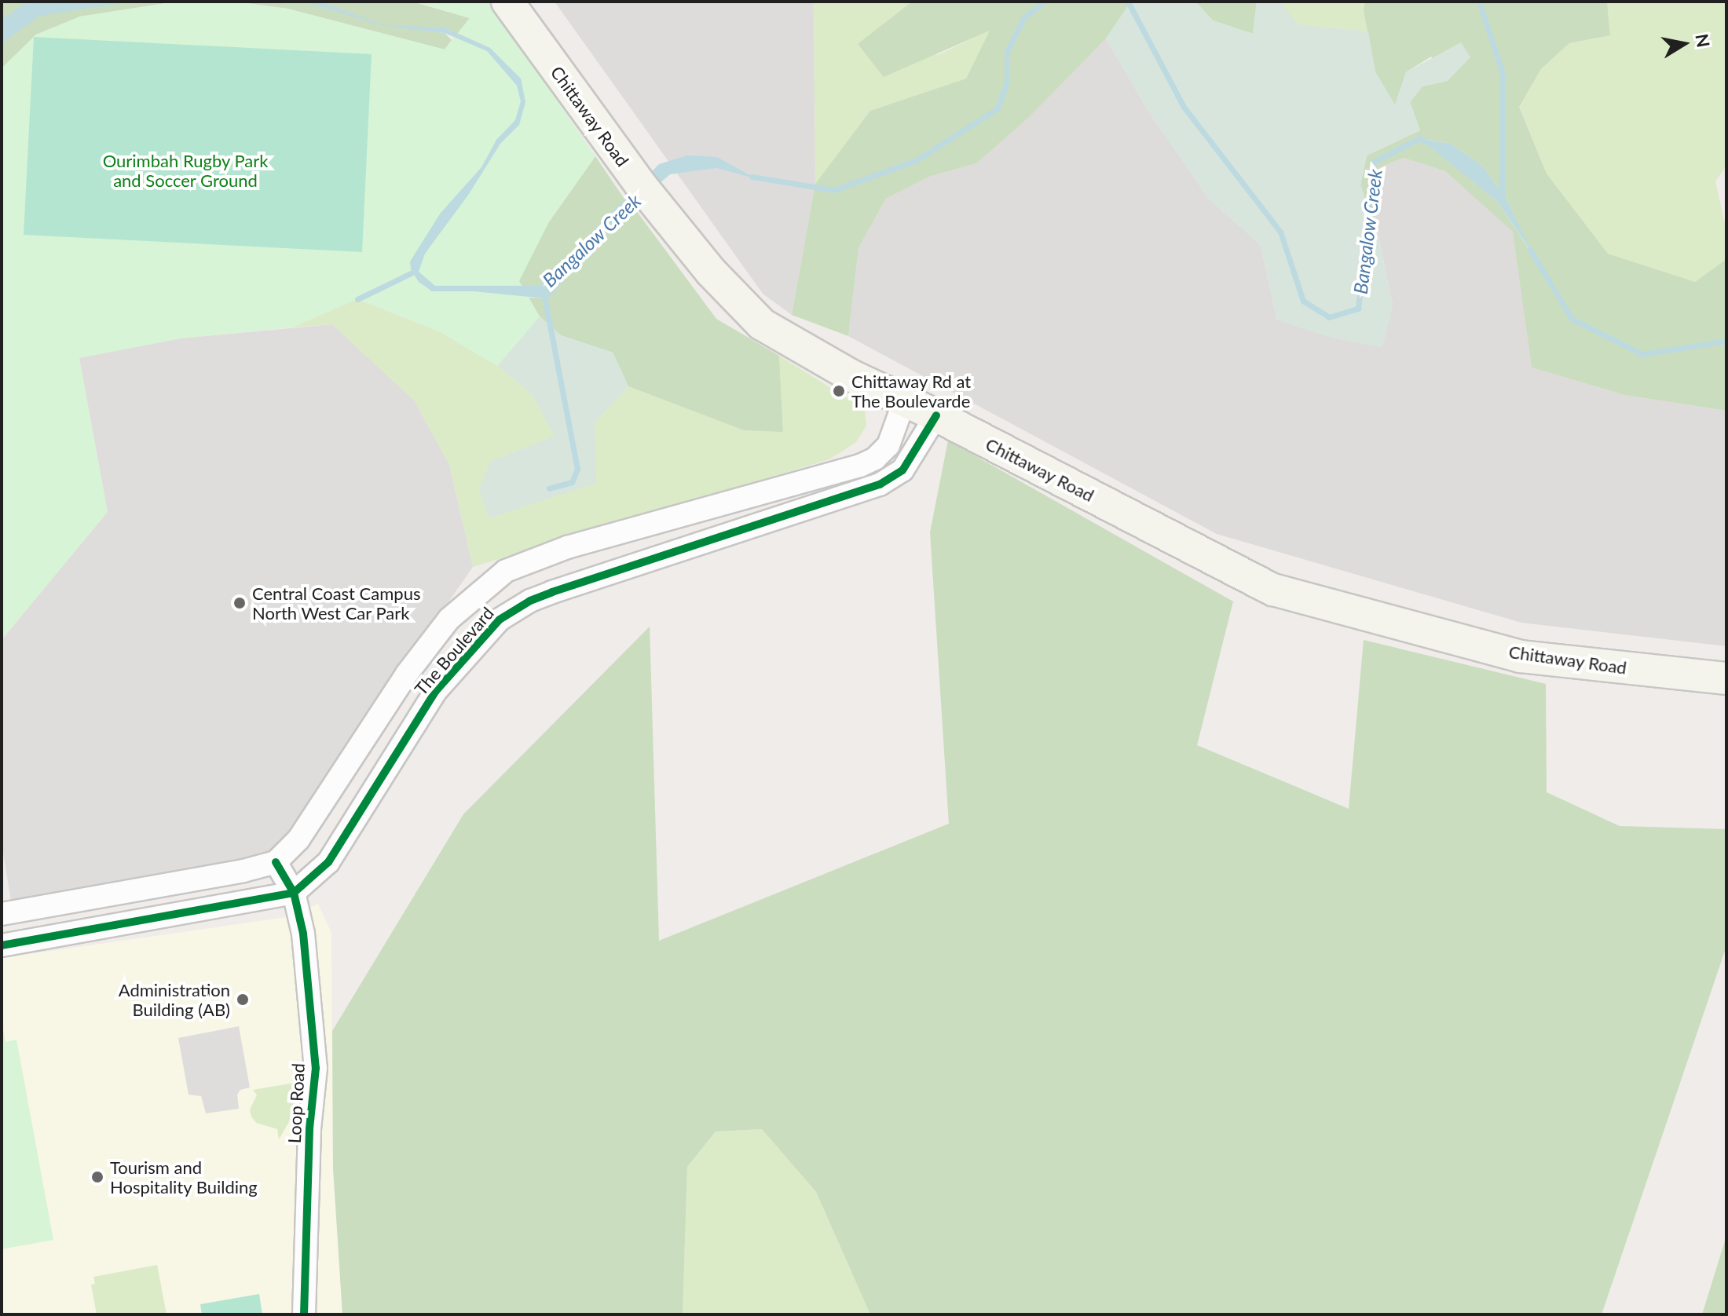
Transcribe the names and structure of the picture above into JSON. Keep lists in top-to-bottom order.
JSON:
{
  "streets": {
    "main road": ["Chittaway Road"],
    "street": ["The Boulevard", "Loop Road"]
  },
  "crossings": [
    ["Chittaway Road", "The Boulevard"],
    ["The Boulevard", "Loop Road"]
  ],
  "water": ["Bangalow Creek"],
  "parks": ["Ourimbah Rugby Park and Soccer Ground"],
  "places": [
    "Chittaway Rd at The Boulevarde",
    "Central Coast Campus North West Car Park",
    "Administration Building (AB)",
    "Tourism and Hospitality Building"
  ],
  "north": "right"
}
